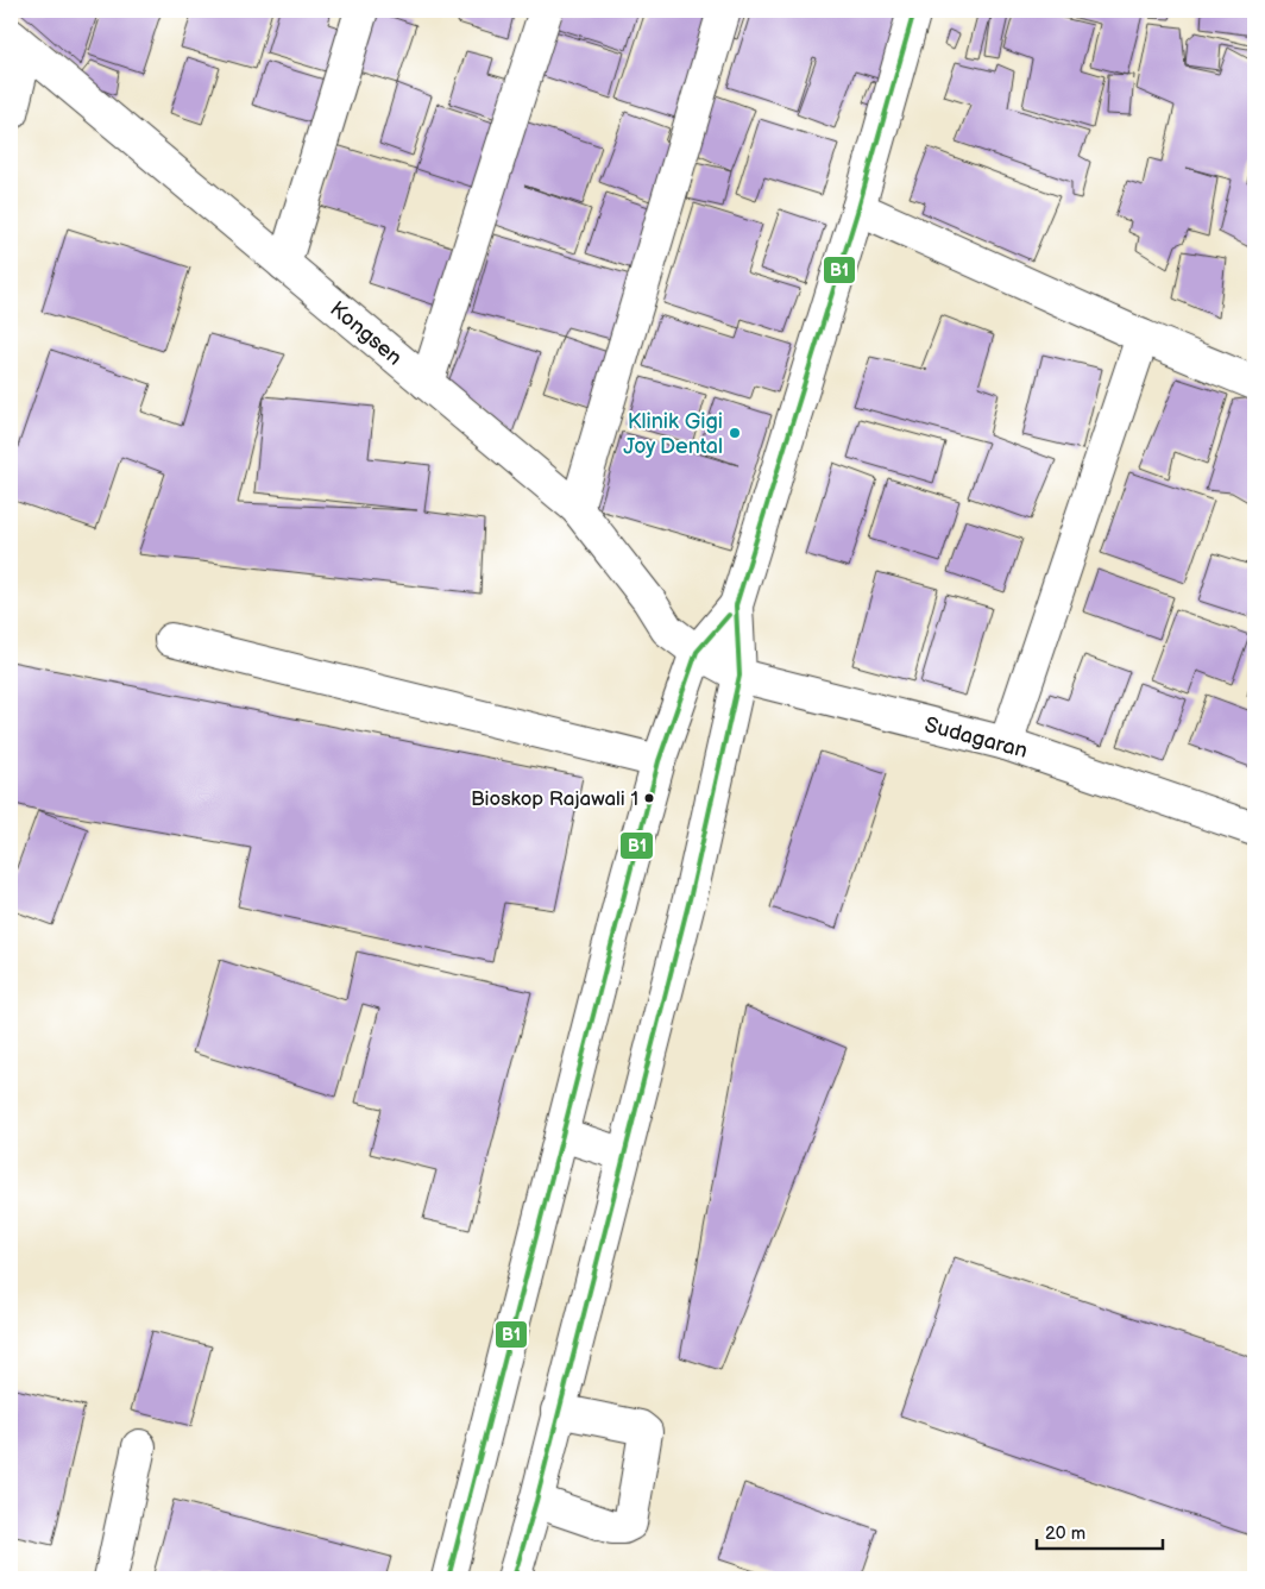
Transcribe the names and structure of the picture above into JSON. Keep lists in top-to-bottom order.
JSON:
{
  "streets": {
    "street": ["Kongsen", "Sudagaran"]
  },
  "crossings": [
    ["Kongsen", "Sudagaran"]
  ],
  "places": ["Klinik Gigi Joy Dental", "Bioskop Rajawali 1"],
  "lines": ["transit line B1"],
  "scale_bar": "20 m"
}
